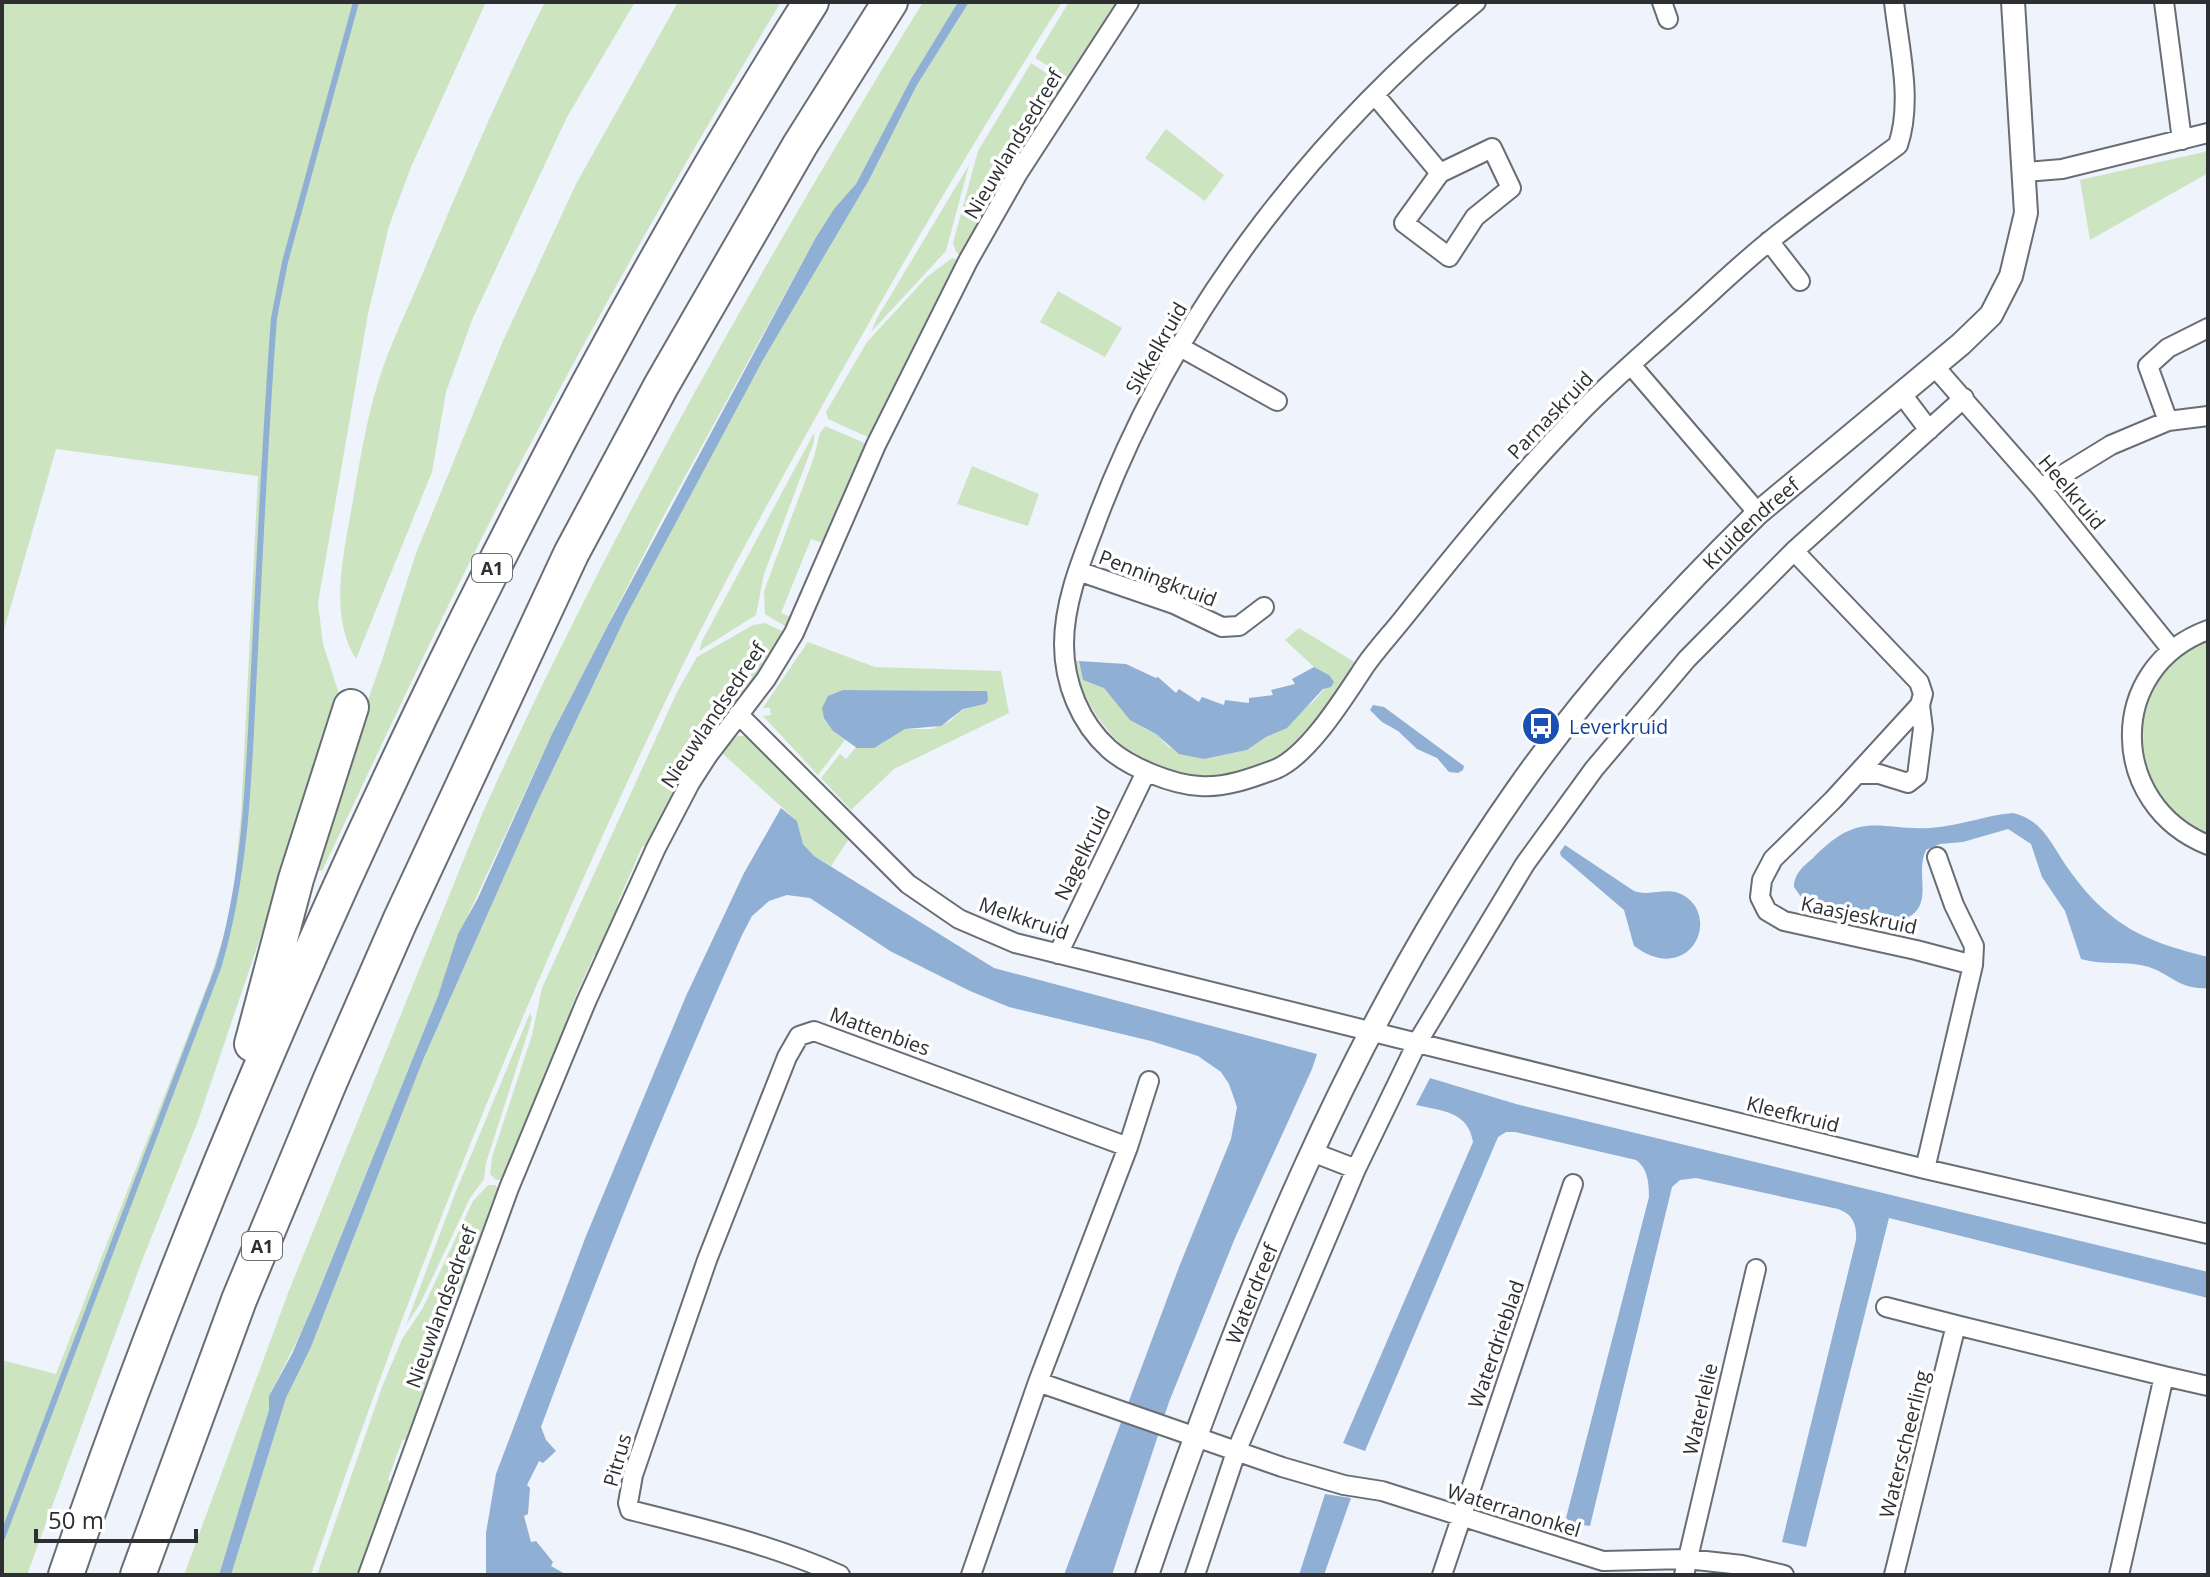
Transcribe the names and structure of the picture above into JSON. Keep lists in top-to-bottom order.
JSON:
{
  "streets": {
    "highway": ["A1"],
    "street": [
      "Nieuwlandsedreef",
      "Sikkelkruid",
      "Parnaskruid",
      "Heelkruid",
      "Kruidendreef",
      "Penningkruid",
      "Nagelkruid",
      "Kaasjeskruid",
      "Melkkruid",
      "Mattenbies",
      "Kleefkruid",
      "Waterdreef",
      "Waterdrieblad",
      "Waterlelie",
      "Waterscheerling",
      "Pitrus",
      "Waterranonkel"
    ]
  },
  "crossings": [
    ["Nieuwlandsedreef", "Melkkruid"],
    ["Sikkelkruid", "Parnaskruid"],
    ["Sikkelkruid", "Penningkruid"],
    ["Sikkelkruid", "Nagelkruid"],
    ["Parnaskruid", "Nagelkruid"],
    ["Heelkruid", "Kruidendreef"],
    ["Kruidendreef", "Melkkruid"],
    ["Kruidendreef", "Kleefkruid"],
    ["Kruidendreef", "Waterdreef"],
    ["Nagelkruid", "Melkkruid"],
    ["Melkkruid", "Kleefkruid"],
    ["Melkkruid", "Waterdreef"],
    ["Mattenbies", "Pitrus"],
    ["Kleefkruid", "Waterdreef"],
    ["Waterdrieblad", "Waterranonkel"],
    ["Waterlelie", "Waterranonkel"]
  ],
  "places": {
    "bus stop": ["Leverkruid"]
  },
  "scale_bar": "50 m"
}
